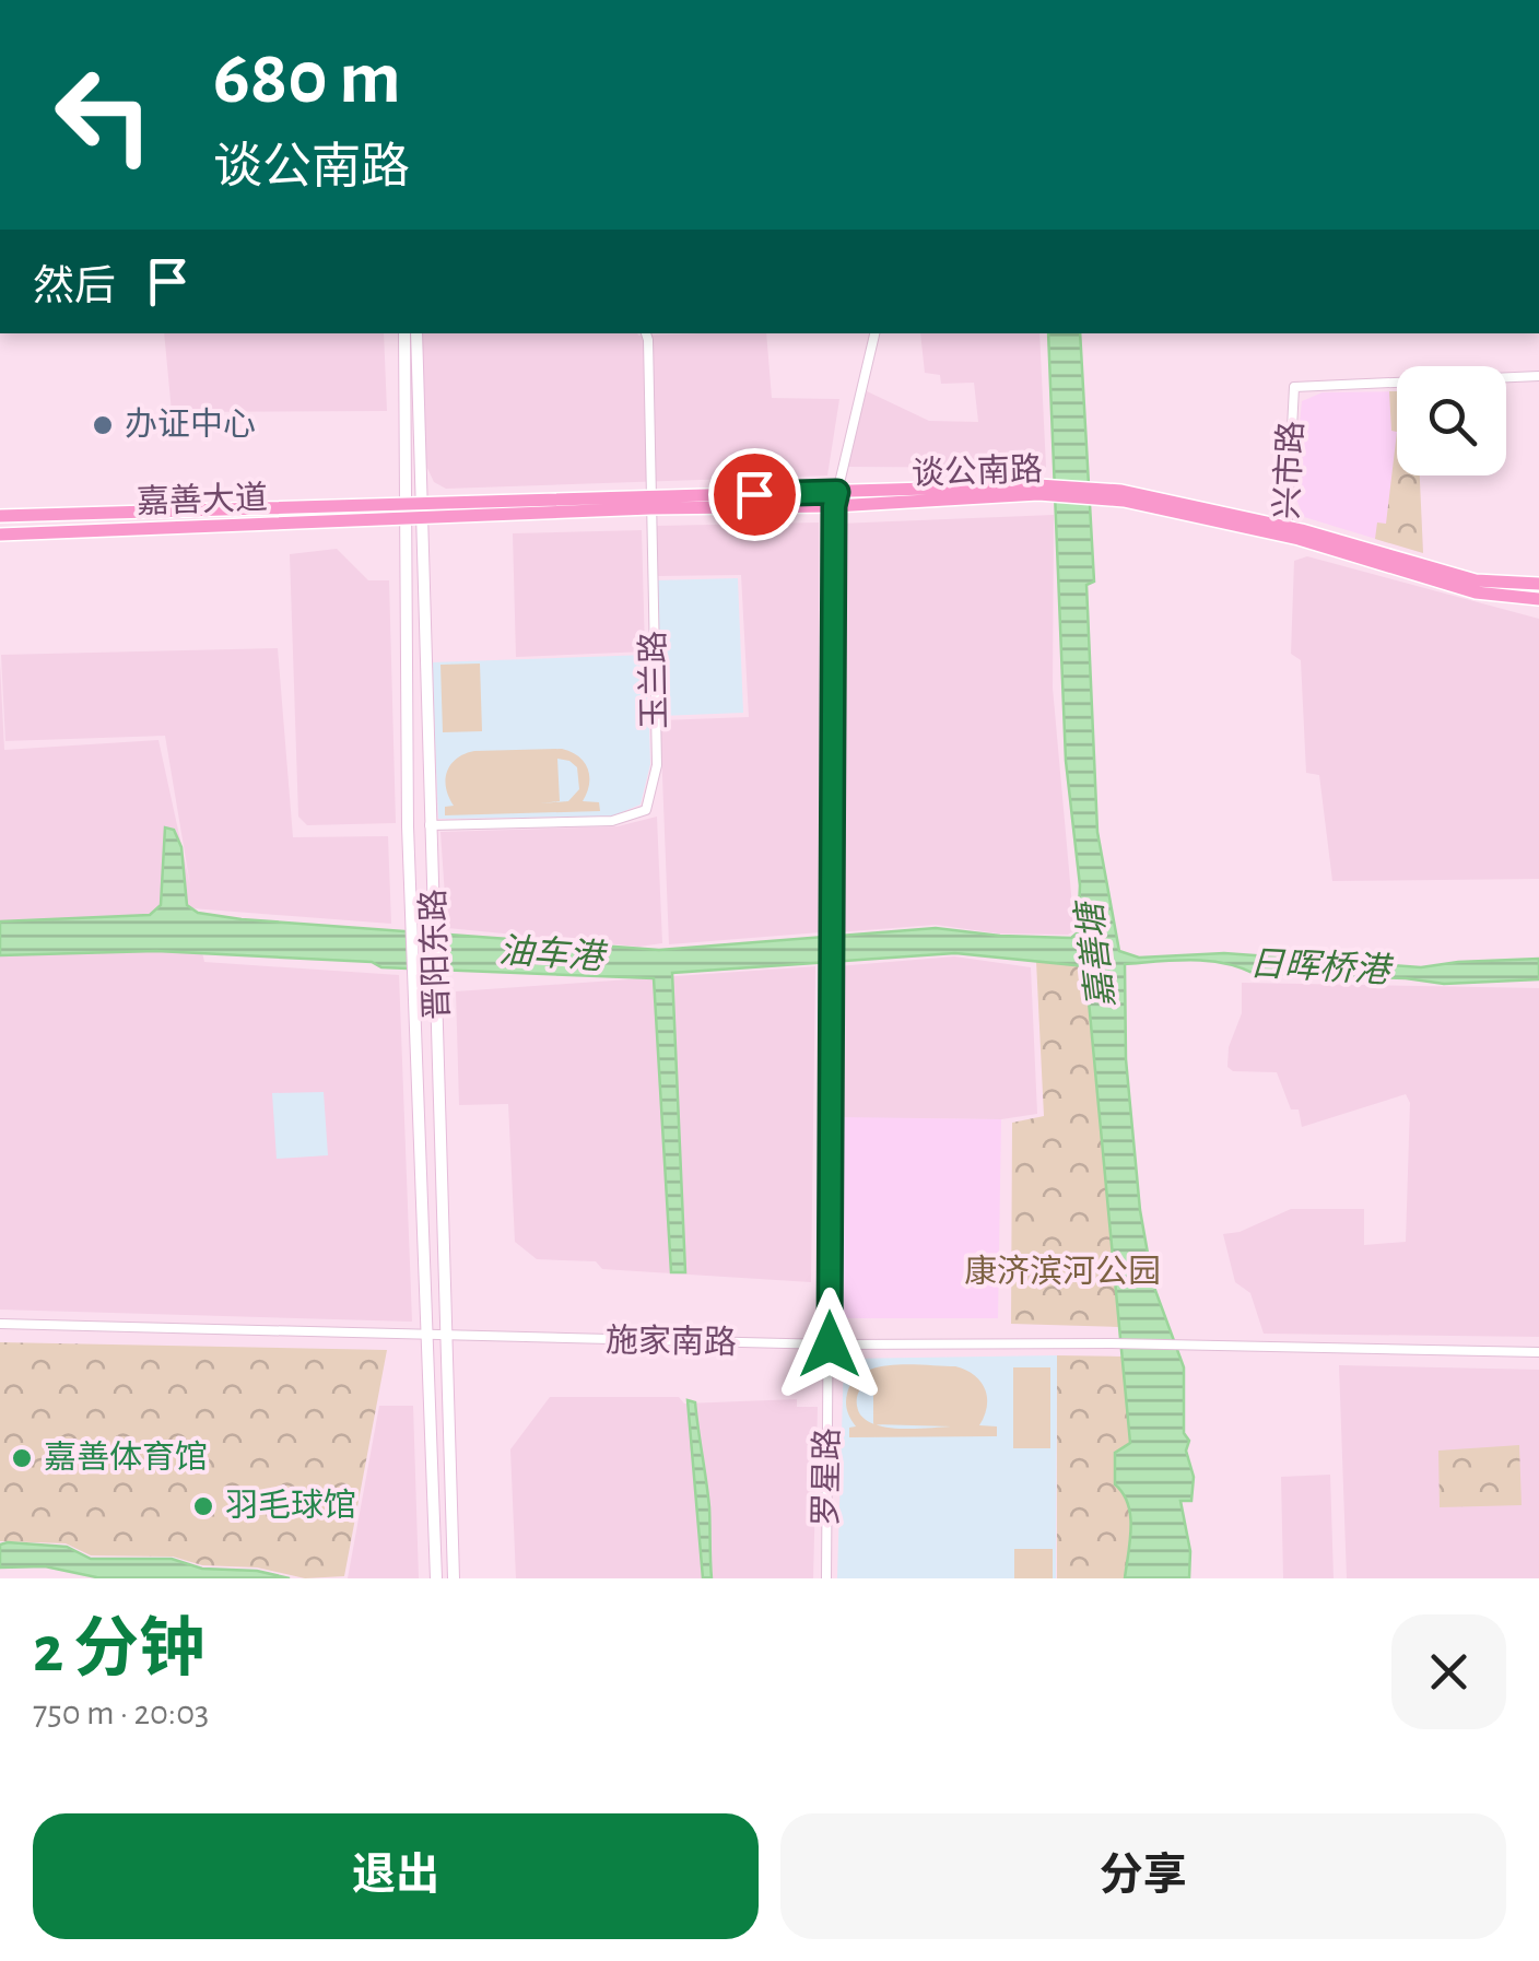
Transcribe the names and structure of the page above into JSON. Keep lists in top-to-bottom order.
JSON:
{
  "streets": {
    "main road": ["谈公南路", "嘉善大道", "晋阳东路"],
    "street": [
      "兴市路",
      "玉兰路",
      "施家南路",
      "罗星路"
    ]
  },
  "crossings": [
    ["兴市路", "谈公南路"],
    ["谈公南路", "嘉善大道"],
    ["谈公南路", "玉兰路"],
    ["谈公南路", "晋阳东路"],
    ["谈公南路", "罗星路"],
    ["嘉善大道", "晋阳东路"],
    ["玉兰路", "晋阳东路"],
    ["晋阳东路", "施家南路"],
    ["施家南路", "罗星路"]
  ],
  "water": ["油车港", "嘉善塘", "日晖桥港"],
  "parks": ["康济滨河公园"],
  "places": ["办证中心", "嘉善体育馆", "羽毛球馆"],
  "page": {
    "turn": ["680 m", "谈公南路"],
    "then": "然后",
    "heading": ["2 分钟", "750 m · 20:03"],
    "buttons": ["退出", "分享"]
  }
}
